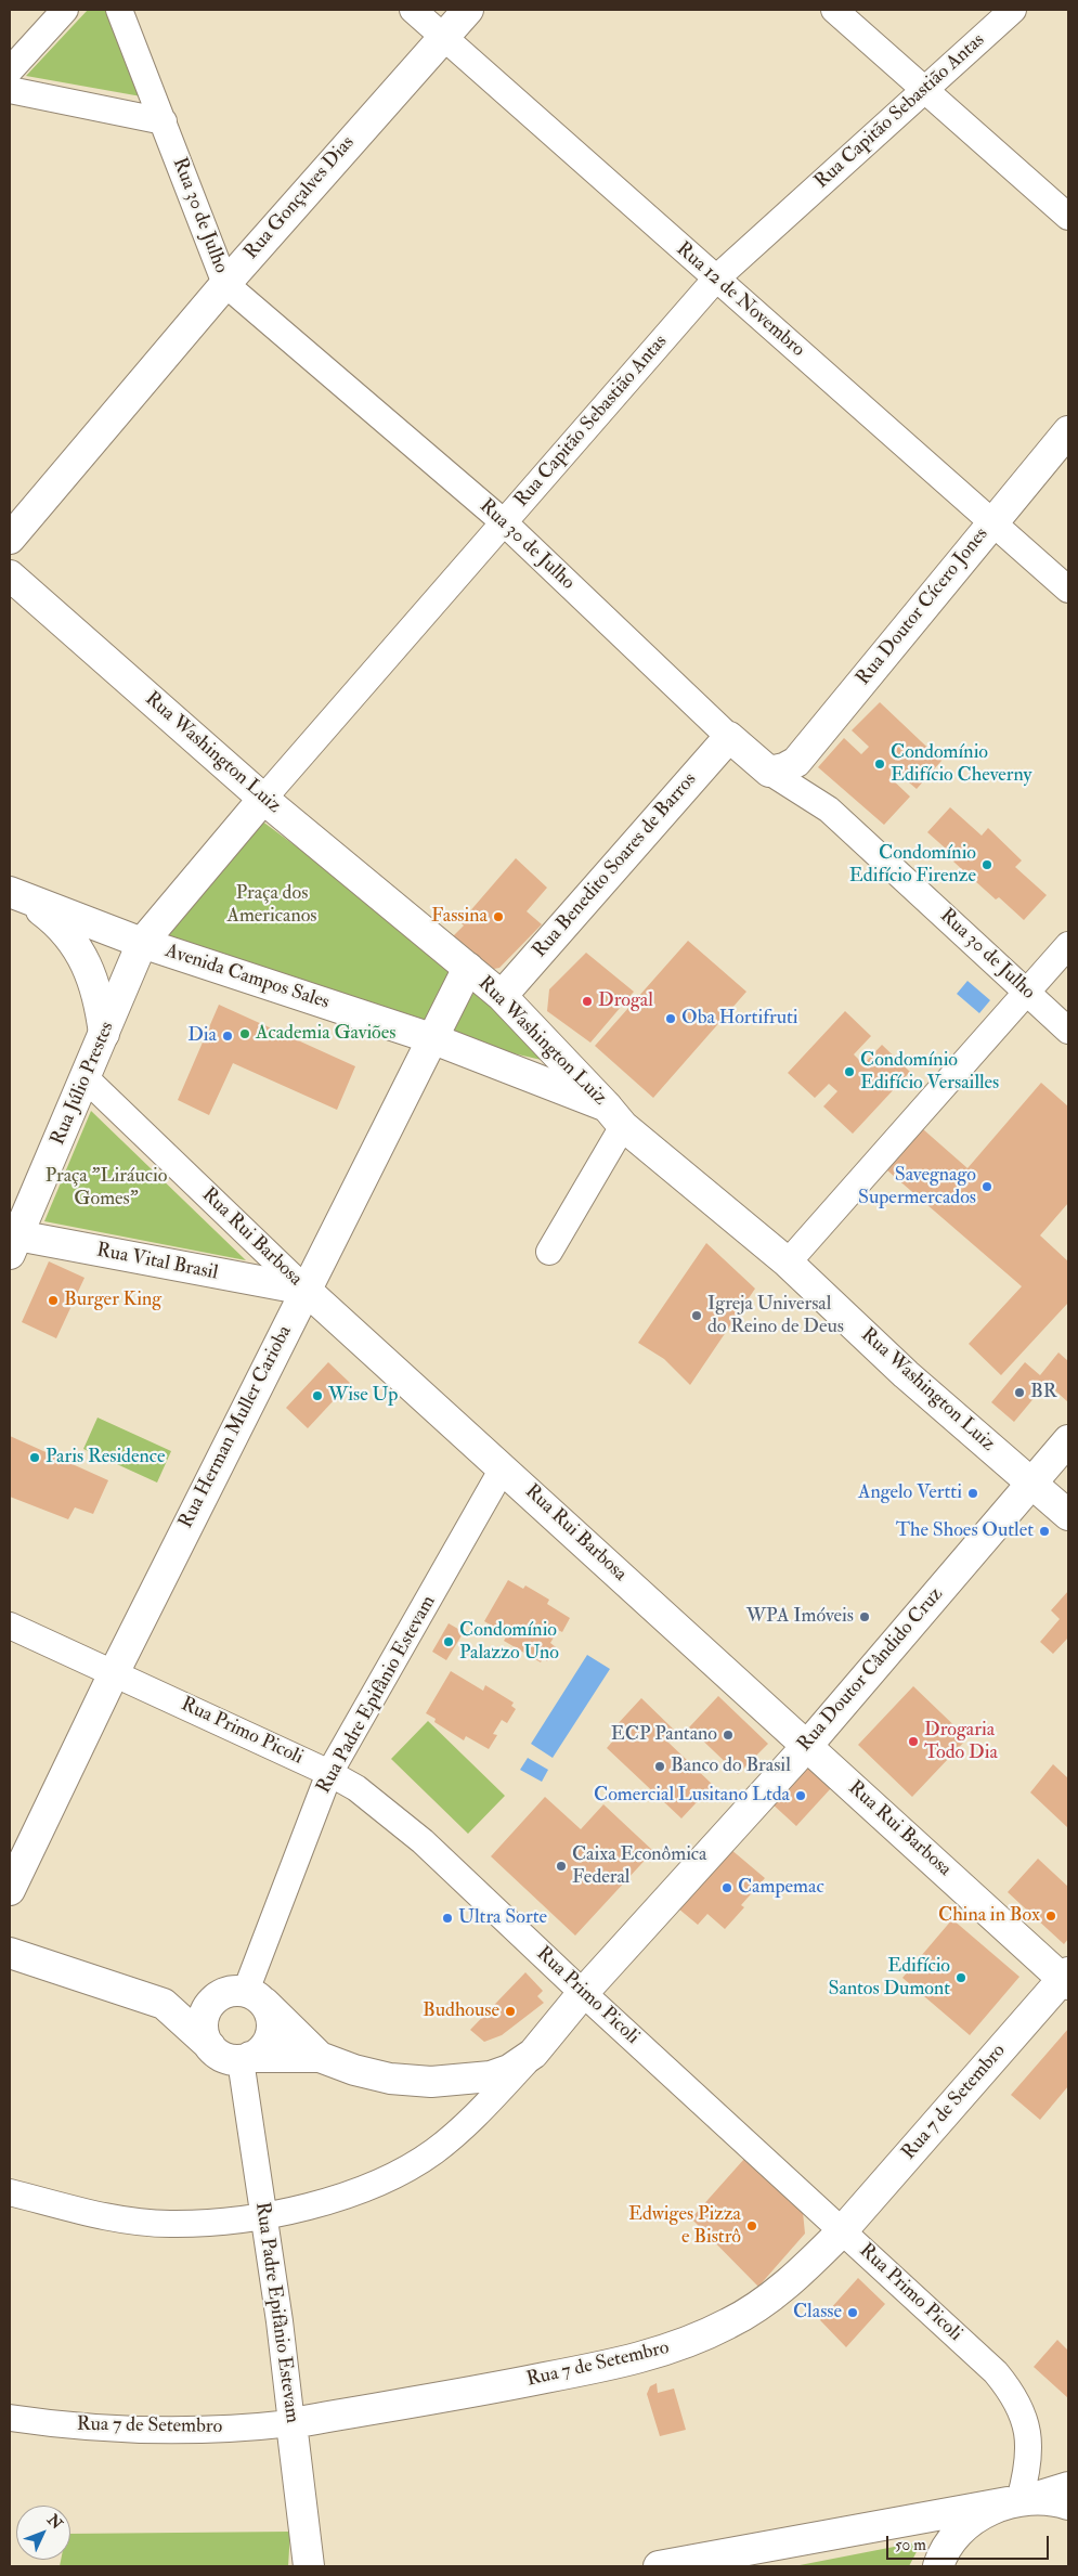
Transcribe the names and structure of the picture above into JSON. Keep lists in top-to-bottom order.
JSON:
{
  "streets": {
    "main road": [
      "Rua Capitão Sebastião Antas",
      "Rua Gonçalves Dias",
      "Rua 30 de Julho",
      "Rua Doutor Cícero Jones",
      "Rua Washington Luiz",
      "Rua Benedito Soares de Barros",
      "Avenida Campos Sales",
      "Rua Júlio Prestes",
      "Rua Rui Barbosa",
      "Rua Vital Brasil",
      "Rua Herman Muller Carioba",
      "Rua Doutor Cândido Cruz",
      "Rua Padre Epifânio Estevam",
      "Rua 7 de Setembro"
    ],
    "street": ["Rua 12 de Novembro", "Rua Primo Picoli"]
  },
  "crossings": [
    ["Rua Capitão Sebastião Antas", "Rua 30 de Julho"],
    ["Rua Capitão Sebastião Antas", "Rua 12 de Novembro"],
    ["Rua Capitão Sebastião Antas", "Rua Washington Luiz"],
    ["Rua Capitão Sebastião Antas", "Avenida Campos Sales"],
    ["Rua Capitão Sebastião Antas", "Rua Júlio Prestes"],
    ["Rua Gonçalves Dias", "Rua 30 de Julho"],
    ["Rua Gonçalves Dias", "Rua 12 de Novembro"],
    ["Rua 30 de Julho", "Rua Doutor Cícero Jones"],
    ["Rua 30 de Julho", "Rua Benedito Soares de Barros"],
    ["Rua 12 de Novembro", "Rua Doutor Cícero Jones"],
    ["Rua Washington Luiz", "Rua Benedito Soares de Barros"],
    ["Rua Washington Luiz", "Avenida Campos Sales"],
    ["Rua Washington Luiz", "Rua Herman Muller Carioba"],
    ["Rua Washington Luiz", "Rua Doutor Cândido Cruz"],
    ["Avenida Campos Sales", "Rua Júlio Prestes"],
    ["Avenida Campos Sales", "Rua Herman Muller Carioba"],
    ["Rua Júlio Prestes", "Rua Rui Barbosa"],
    ["Rua Júlio Prestes", "Rua Vital Brasil"],
    ["Rua Rui Barbosa", "Rua Vital Brasil"],
    ["Rua Rui Barbosa", "Rua Herman Muller Carioba"],
    ["Rua Rui Barbosa", "Rua Doutor Cândido Cruz"],
    ["Rua Rui Barbosa", "Rua Padre Epifânio Estevam"],
    ["Rua Rui Barbosa", "Rua 7 de Setembro"],
    ["Rua Vital Brasil", "Rua Herman Muller Carioba"],
    ["Rua Herman Muller Carioba", "Rua Primo Picoli"],
    ["Rua Doutor Cândido Cruz", "Rua Primo Picoli"],
    ["Rua Padre Epifânio Estevam", "Rua Primo Picoli"],
    ["Rua Padre Epifânio Estevam", "Rua 7 de Setembro"],
    ["Rua Primo Picoli", "Rua 7 de Setembro"]
  ],
  "parks": ["Praça dos Americanos", "Praça \"Liráucio Gomes\""],
  "places": [
    "Condomínio Edifício Cheverny",
    "Condomínio Edifício Firenze",
    "Fassina",
    "Drogal",
    "Oba Hortifruti",
    "Academia Gaviões",
    "Dia",
    "Condomínio Edifício Versailles",
    "Savegnago Supermercados",
    "Burger King",
    "Igreja Universal do Reino de Deus",
    "BR",
    "Wise Up",
    "Paris Residence",
    "Angelo Vertti",
    "The Shoes Outlet",
    "WPA Imóveis",
    "Condomínio Palazzo Uno",
    "ECP Pantano",
    "Drogaria Todo Dia",
    "Banco do Brasil",
    "Comercial Lusitano Ltda",
    "Caixa Econômica Federal",
    "Campemac",
    "China in Box",
    "Ultra Sorte",
    "Edifício Santos Dumont",
    "Budhouse",
    "Edwiges Pizza e Bistrô",
    "Classe"
  ],
  "scale_bar": "50 m",
  "north": "top right"
}
